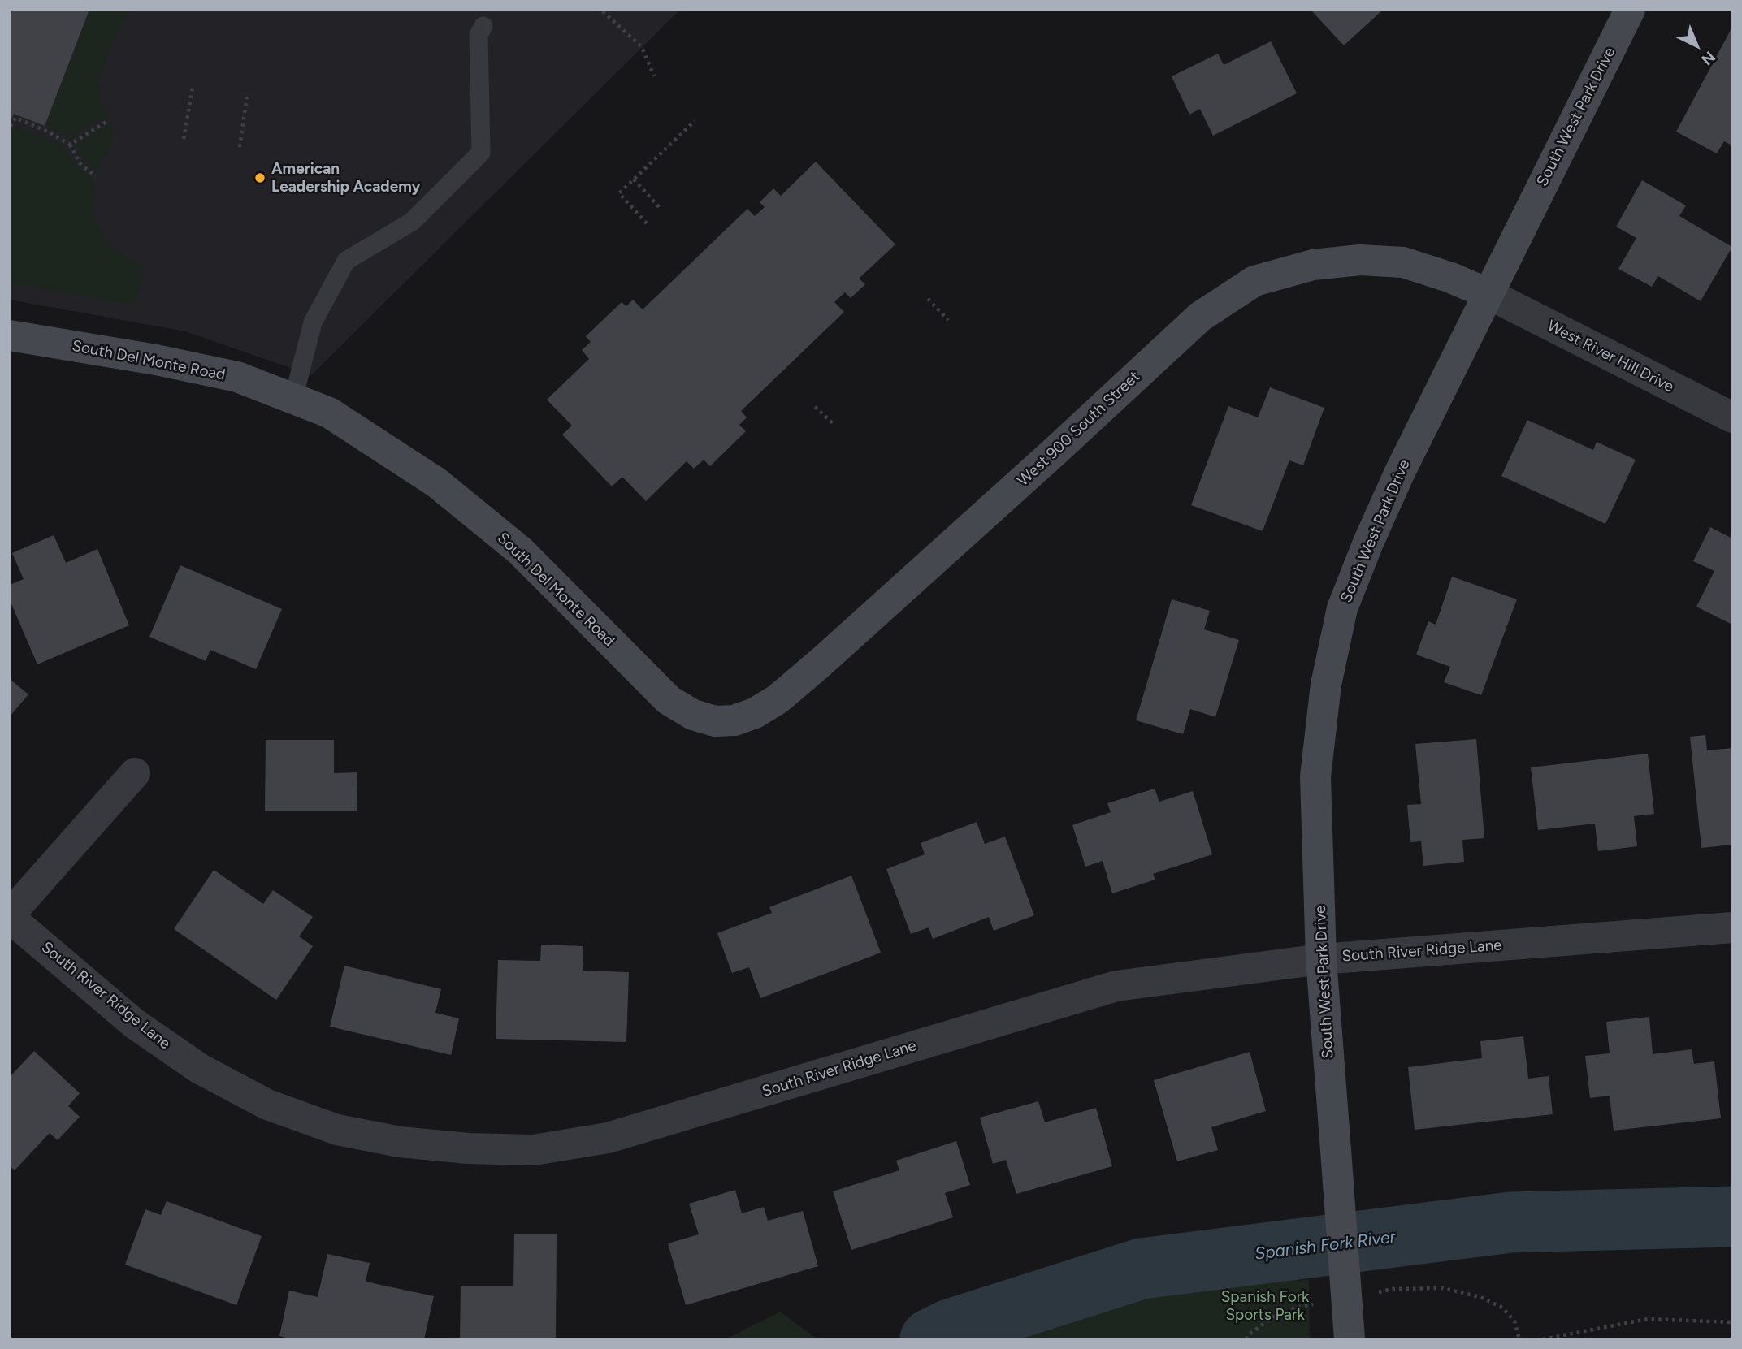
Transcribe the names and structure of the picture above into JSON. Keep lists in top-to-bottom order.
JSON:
{
  "streets": {
    "street": [
      "South West Park Drive",
      "West River Hill Drive",
      "South Del Monte Road",
      "West 900 South Street",
      "South River Ridge Lane"
    ]
  },
  "crossings": [
    ["South West Park Drive", "West River Hill Drive"],
    ["South West Park Drive", "West 900 South Street"],
    ["South West Park Drive", "South River Ridge Lane"],
    ["West River Hill Drive", "West 900 South Street"],
    ["South Del Monte Road", "West 900 South Street"]
  ],
  "water": ["Spanish Fork River"],
  "parks": ["Spanish Fork Sports Park"],
  "places": ["American Leadership Academy"],
  "north": "bottom right"
}
